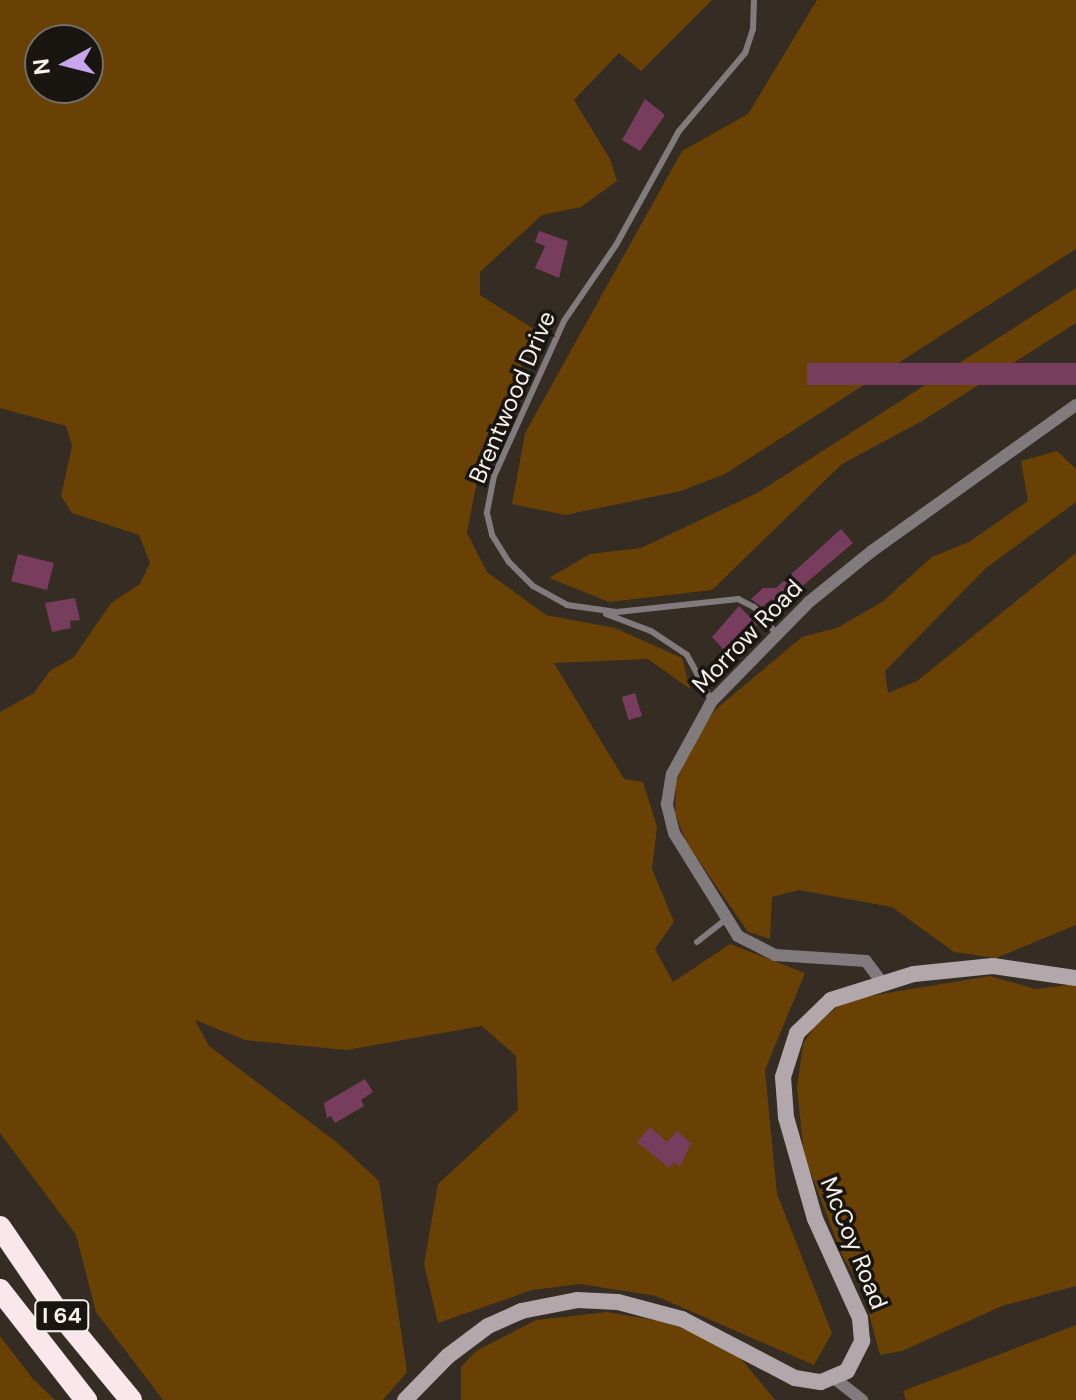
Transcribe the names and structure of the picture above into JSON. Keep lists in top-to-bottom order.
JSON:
{
  "streets": {
    "highway": ["I 64"],
    "street": ["Morrow Road", "McCoy Road"],
    "lane": ["Brentwood Drive"]
  },
  "crossings": [
    ["Brentwood Drive", "Morrow Road"],
    ["Morrow Road", "McCoy Road"]
  ],
  "north": "left"
}
